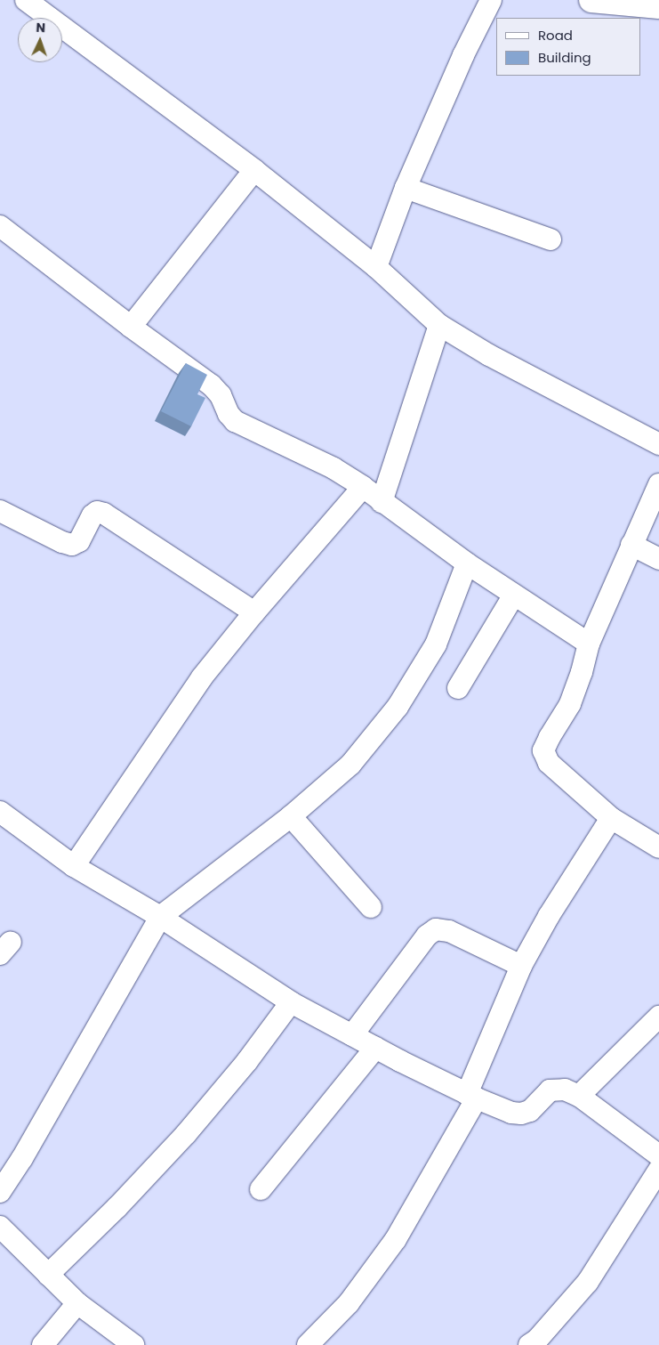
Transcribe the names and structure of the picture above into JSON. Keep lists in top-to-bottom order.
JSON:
{
  "legend": ["Road", "Building"],
  "north": "top"
}
